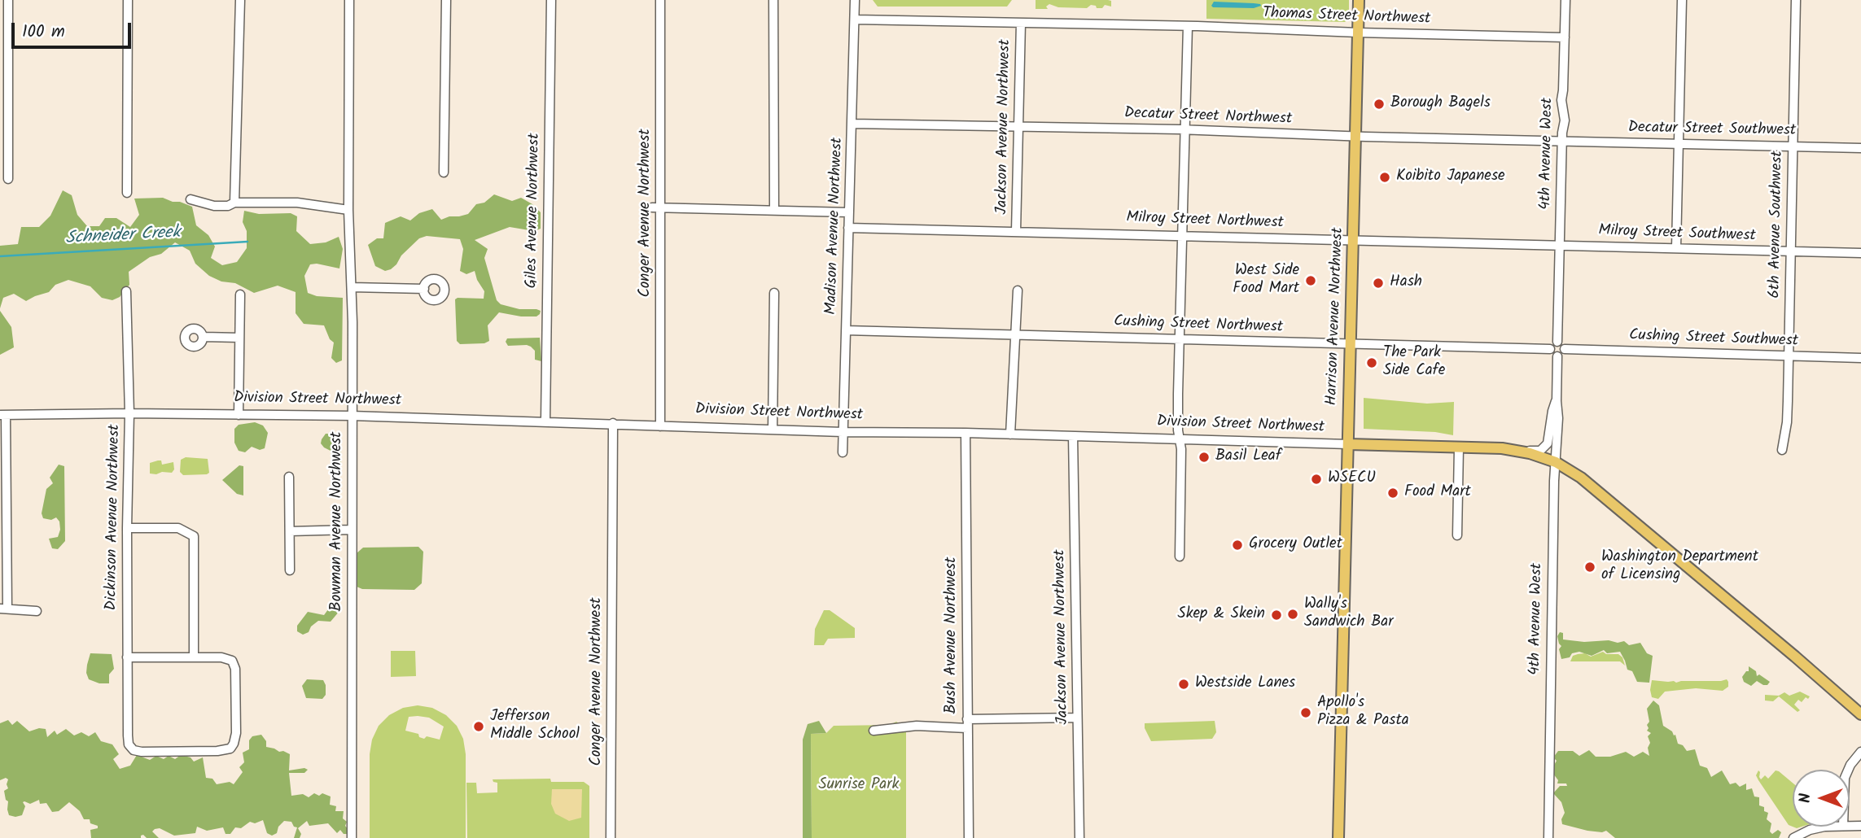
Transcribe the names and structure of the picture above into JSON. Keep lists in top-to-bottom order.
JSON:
{
  "streets": {
    "main road": ["Harrison Avenue Northwest", "Division Street Northwest"],
    "street": [
      "Thomas Street Northwest",
      "Decatur Street Northwest",
      "Jackson Avenue Northwest",
      "Decatur Street Southwest",
      "4th Avenue West",
      "Giles Avenue Northwest",
      "Conger Avenue Northwest",
      "Milroy Street Northwest",
      "6th Avenue Southwest",
      "Madison Avenue Northwest",
      "Milroy Street Southwest",
      "Cushing Street Northwest",
      "Cushing Street Southwest",
      "Dickinson Avenue Northwest",
      "Bowman Avenue Northwest",
      "Bush Avenue Northwest"
    ]
  },
  "crossings": [
    ["Thomas Street Northwest", "Jackson Avenue Northwest"],
    ["Thomas Street Northwest", "4th Avenue West"],
    ["Thomas Street Northwest", "Madison Avenue Northwest"],
    ["Thomas Street Northwest", "Harrison Avenue Northwest"],
    ["Decatur Street Northwest", "Jackson Avenue Northwest"],
    ["Decatur Street Northwest", "Decatur Street Southwest"],
    ["Decatur Street Northwest", "4th Avenue West"],
    ["Decatur Street Northwest", "Madison Avenue Northwest"],
    ["Decatur Street Northwest", "Harrison Avenue Northwest"],
    ["Jackson Avenue Northwest", "Milroy Street Northwest"],
    ["Jackson Avenue Northwest", "Division Street Northwest"],
    ["Decatur Street Southwest", "4th Avenue West"],
    ["Decatur Street Southwest", "6th Avenue Southwest"],
    ["4th Avenue West", "Milroy Street Northwest"],
    ["4th Avenue West", "Milroy Street Southwest"],
    ["4th Avenue West", "Cushing Street Northwest"],
    ["4th Avenue West", "Cushing Street Southwest"],
    ["4th Avenue West", "Division Street Northwest"],
    ["Giles Avenue Northwest", "Division Street Northwest"],
    ["Conger Avenue Northwest", "Division Street Northwest"],
    ["Milroy Street Northwest", "Madison Avenue Northwest"],
    ["Milroy Street Northwest", "Milroy Street Southwest"],
    ["Milroy Street Northwest", "Harrison Avenue Northwest"],
    ["6th Avenue Southwest", "Milroy Street Southwest"],
    ["6th Avenue Southwest", "Cushing Street Southwest"],
    ["Madison Avenue Northwest", "Cushing Street Northwest"],
    ["Madison Avenue Northwest", "Division Street Northwest"],
    ["Harrison Avenue Northwest", "Cushing Street Northwest"],
    ["Harrison Avenue Northwest", "Division Street Northwest"],
    ["Cushing Street Northwest", "Cushing Street Southwest"],
    ["Division Street Northwest", "Dickinson Avenue Northwest"],
    ["Division Street Northwest", "Bowman Avenue Northwest"],
    ["Division Street Northwest", "Bush Avenue Northwest"]
  ],
  "water": ["Schneider Creek"],
  "parks": ["Sunrise Park"],
  "places": [
    "Borough Bagels",
    "Koibito Japanese",
    "West Side Food Mart",
    "Hash",
    "The Park Side Cafe",
    "Basil Leaf",
    "WSECU",
    "Food Mart",
    "Grocery Outlet",
    "Washington Department of Licensing",
    "Wally's Sandwich Bar",
    "Skep & Skein",
    "Westside Lanes",
    "Apollo's Pizza & Pasta",
    "Jefferson Middle School"
  ],
  "scale_bar": "100 m",
  "north": "left"
}
